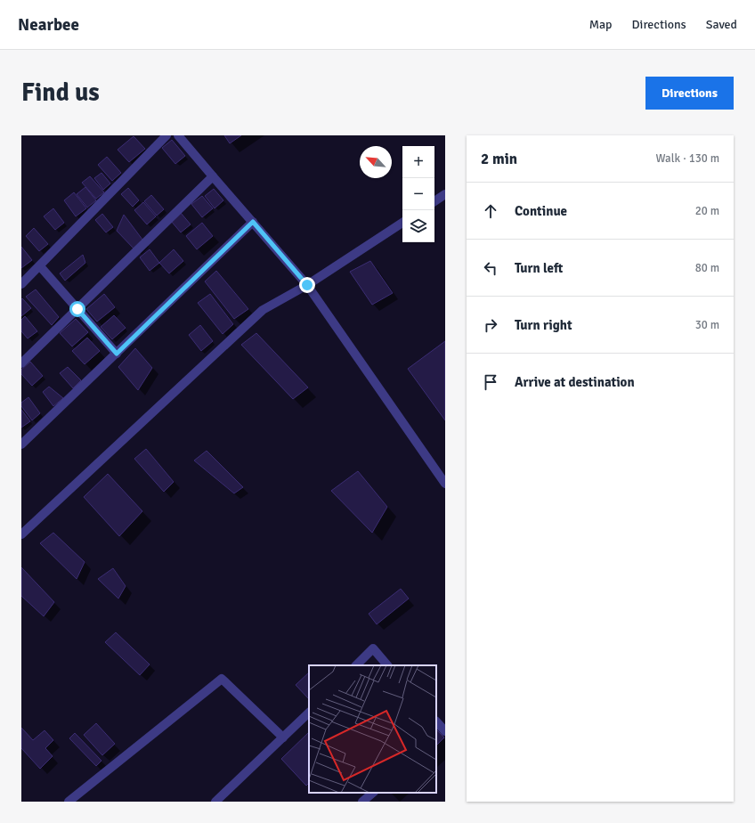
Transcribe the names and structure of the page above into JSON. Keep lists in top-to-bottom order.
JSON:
{
  "north": "top left",
  "page": {
    "header": "Nearbee",
    "nav": ["Map", "Directions", "Saved"],
    "buttons": "Directions",
    "title": "Find us",
    "heading": ["2 min", "Walk · 130 m"],
    "map_buttons": ["+", "−"],
    "list": [
      ["Continue", "20 m"],
      ["Turn left", "80 m"],
      ["Turn right", "30 m"],
      "Arrive at destination"
    ]
  }
}
